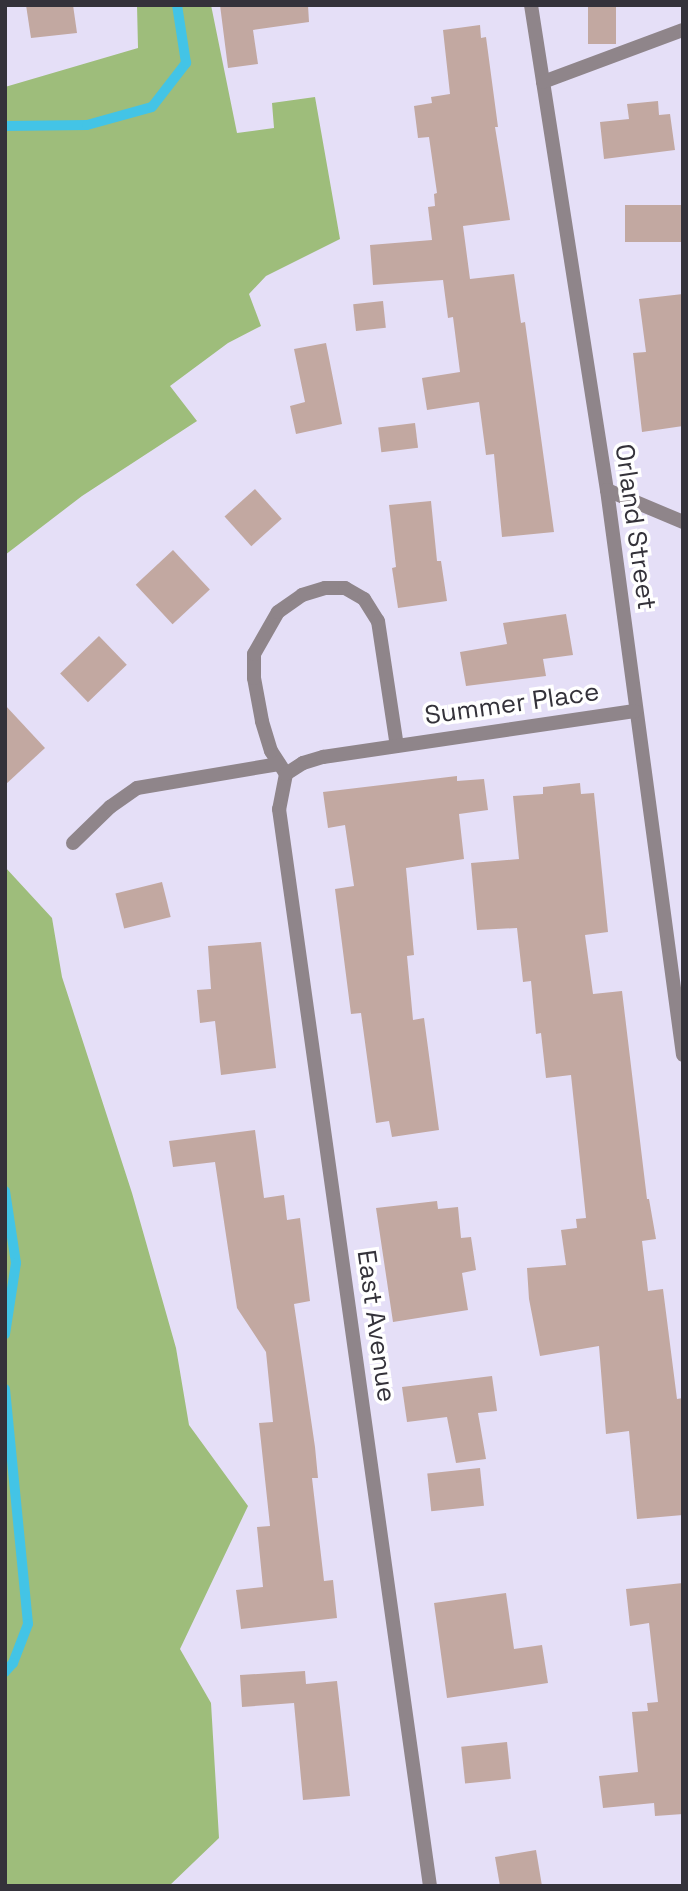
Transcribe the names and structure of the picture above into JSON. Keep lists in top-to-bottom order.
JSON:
{
  "streets": {
    "street": ["Orland Street", "Summer Place", "East Avenue"]
  },
  "crossings": [
    ["Orland Street", "Summer Place"],
    ["Summer Place", "East Avenue"]
  ]
}
